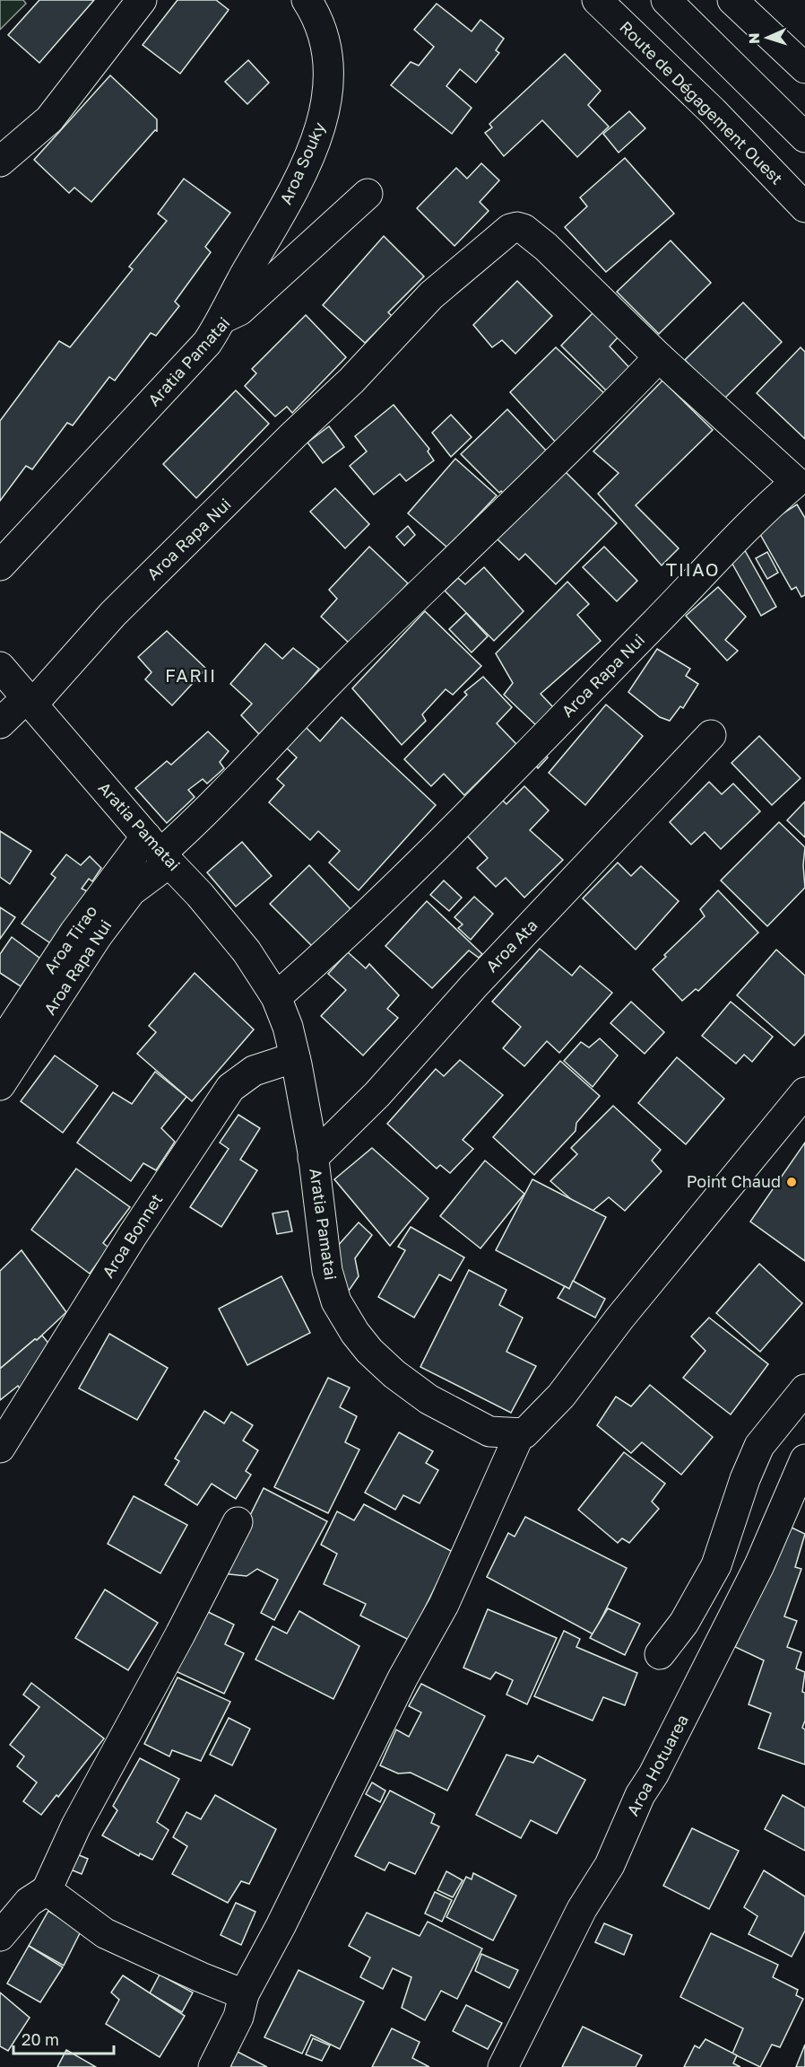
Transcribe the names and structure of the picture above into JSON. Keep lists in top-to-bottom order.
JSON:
{
  "streets": {
    "main road": [
      "Route de Dégagement Ouest",
      "Aroa Souky",
      "Aratia Pamatai",
      "Aroa Rapa Nui",
      "Aroa Tirao",
      "Aroa Ata",
      "Aroa Bonnet",
      "Aroa Hotuarea"
    ]
  },
  "crossings": [
    ["Aroa Souky", "Aratia Pamatai"],
    ["Aratia Pamatai", "Aroa Rapa Nui"],
    ["Aratia Pamatai", "Aroa Tirao"],
    ["Aratia Pamatai", "Aroa Ata"],
    ["Aratia Pamatai", "Aroa Bonnet"],
    ["Aroa Rapa Nui", "Aroa Tirao"]
  ],
  "districts": ["TIIAO", "FARII"],
  "places": ["Point Chaud"],
  "scale_bar": "20 m",
  "north": "left"
}
